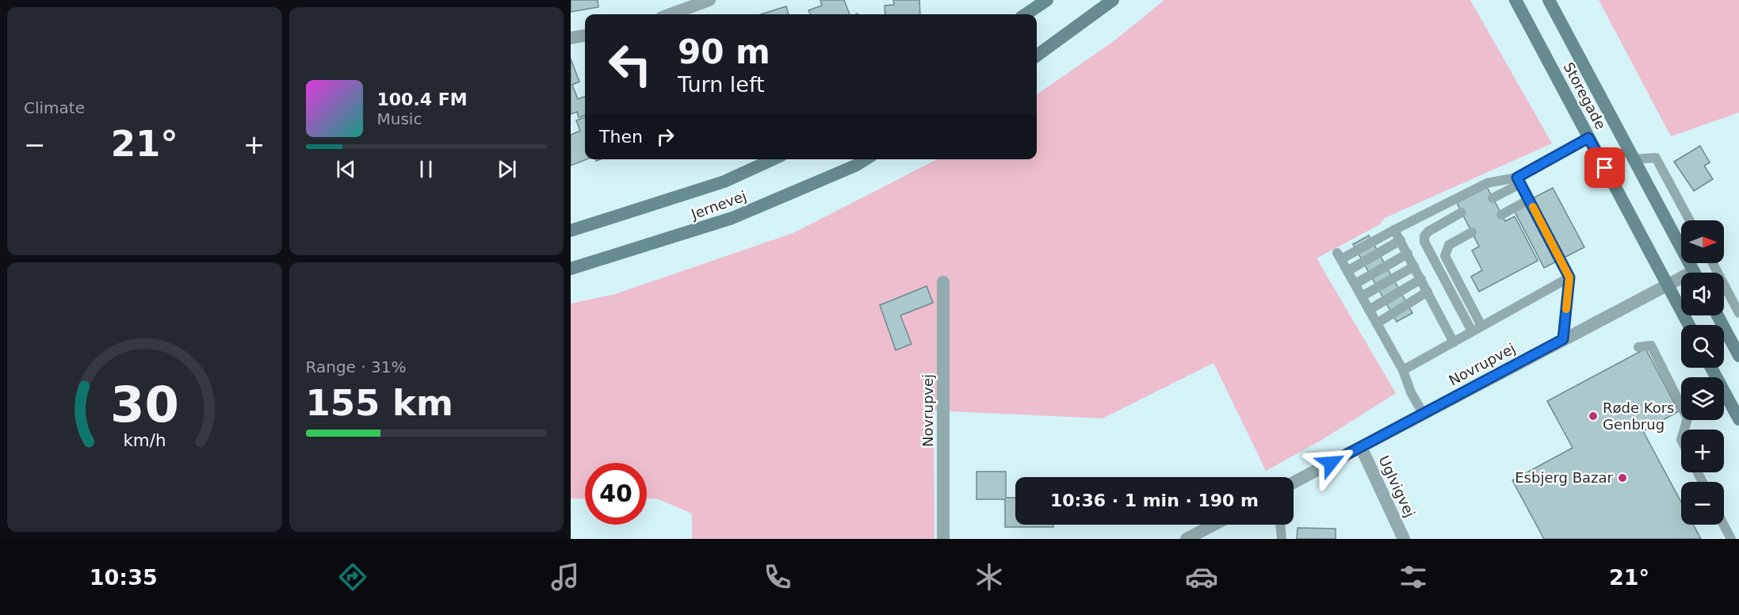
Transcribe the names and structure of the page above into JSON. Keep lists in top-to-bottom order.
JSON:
{
  "streets": {
    "main road": ["Storegade", "Jernevej"],
    "street": ["Novrupvej", "Uglvigvej"]
  },
  "crossings": [
    ["Storegade", "Novrupvej"],
    ["Novrupvej", "Uglvigvej"]
  ],
  "places": ["Røde Kors Genbrug", "Esbjerg Bazar"],
  "north": "right",
  "page": {
    "tile": [
      "Climate",
      ["Range · 31%", "155 km"]
    ],
    "turn": ["90 m", "Turn left"],
    "song": ["100.4 FM", "Music"],
    "then": "Then",
    "heat": ["−", "21°", "+"],
    "map_buttons": ["+", "−"],
    "limit": "40",
    "trip": "10:36 · 1 min · 190 m",
    "tabs": ["10:35", "21°"],
    "gauge": ["30", "km/h"]
  }
}
